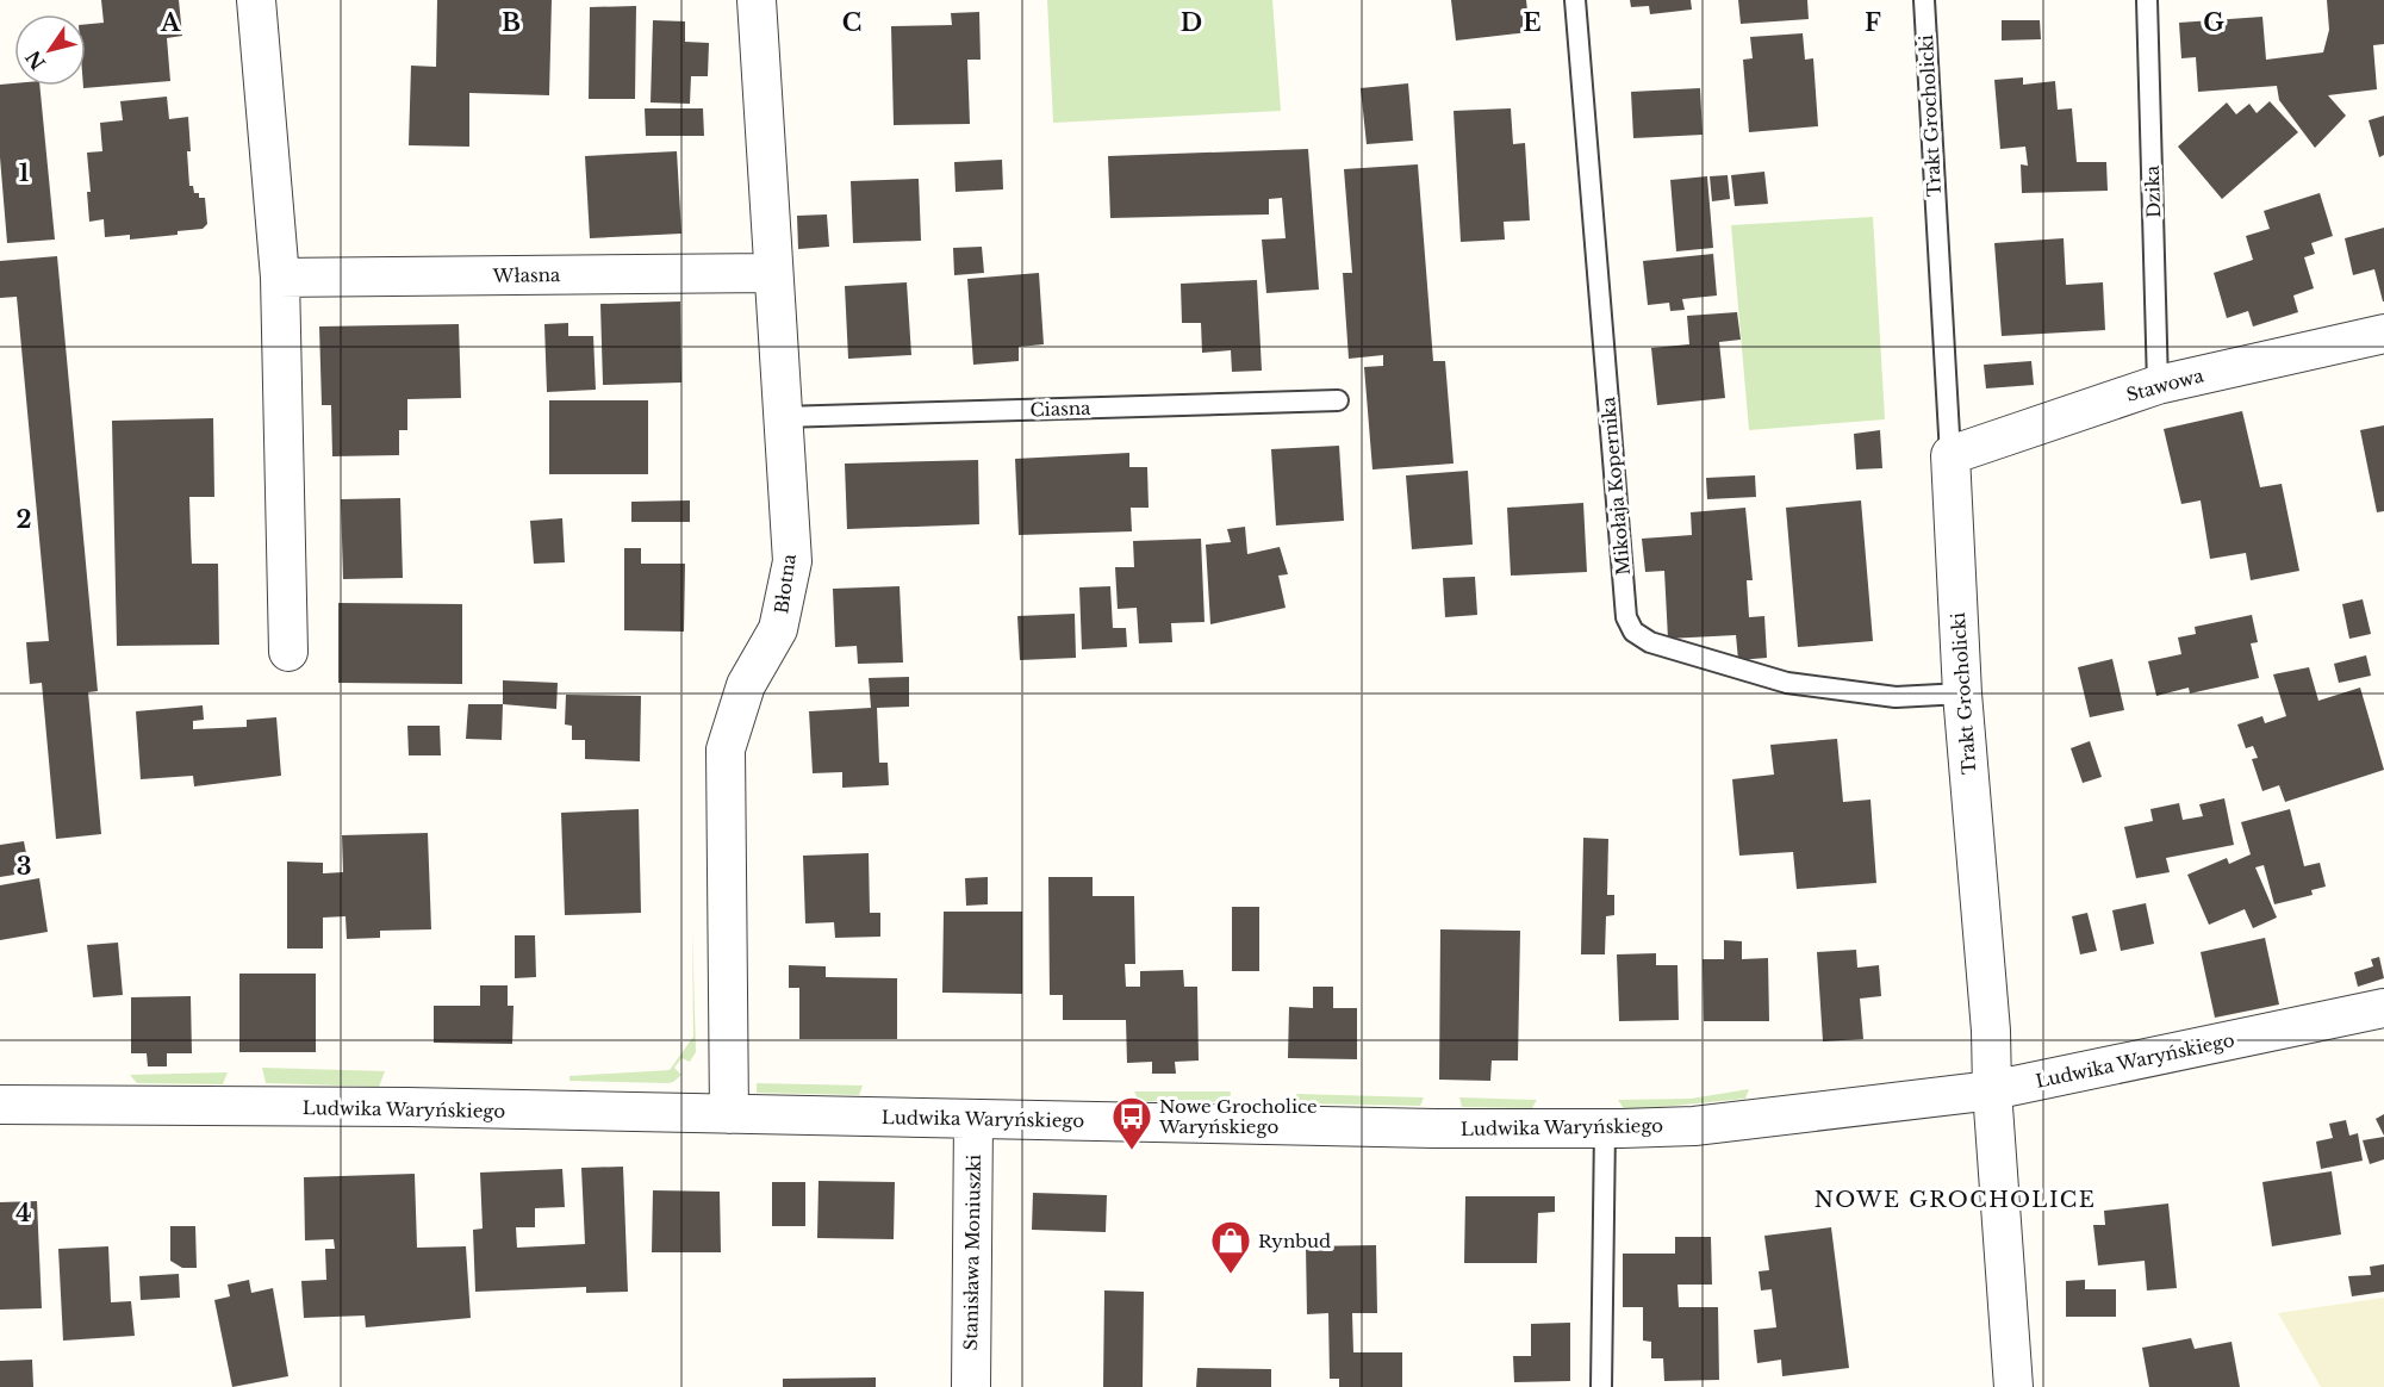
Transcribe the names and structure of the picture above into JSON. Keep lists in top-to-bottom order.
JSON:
{
  "streets": {
    "street": [
      "Trakt Grocholicki",
      "Własna",
      "Stawowa",
      "Błotna",
      "Ludwika Waryńskiego",
      "Stanisława Moniuszki"
    ],
    "lane": ["Dzika", "Ciasna", "Mikołaja Kopernika"]
  },
  "crossings": [
    ["Trakt Grocholicki", "Stawowa"],
    ["Trakt Grocholicki", "Mikołaja Kopernika"],
    ["Trakt Grocholicki", "Ludwika Waryńskiego"],
    ["Dzika", "Stawowa"],
    ["Własna", "Błotna"],
    ["Ciasna", "Błotna"],
    ["Błotna", "Ludwika Waryńskiego"],
    ["Ludwika Waryńskiego", "Stanisława Moniuszki"]
  ],
  "districts": ["NOWE GROCHOLICE"],
  "places": {
    "bus stop": ["Nowe Grocholice Waryńskiego"],
    "shop": ["Rynbud"]
  },
  "north": "bottom left",
  "grid": {
    "columns": [
      "A",
      "B",
      "C",
      "D",
      "E",
      "F",
      "G"
    ],
    "rows": [
      "1",
      "2",
      "3",
      "4"
    ]
  }
}
